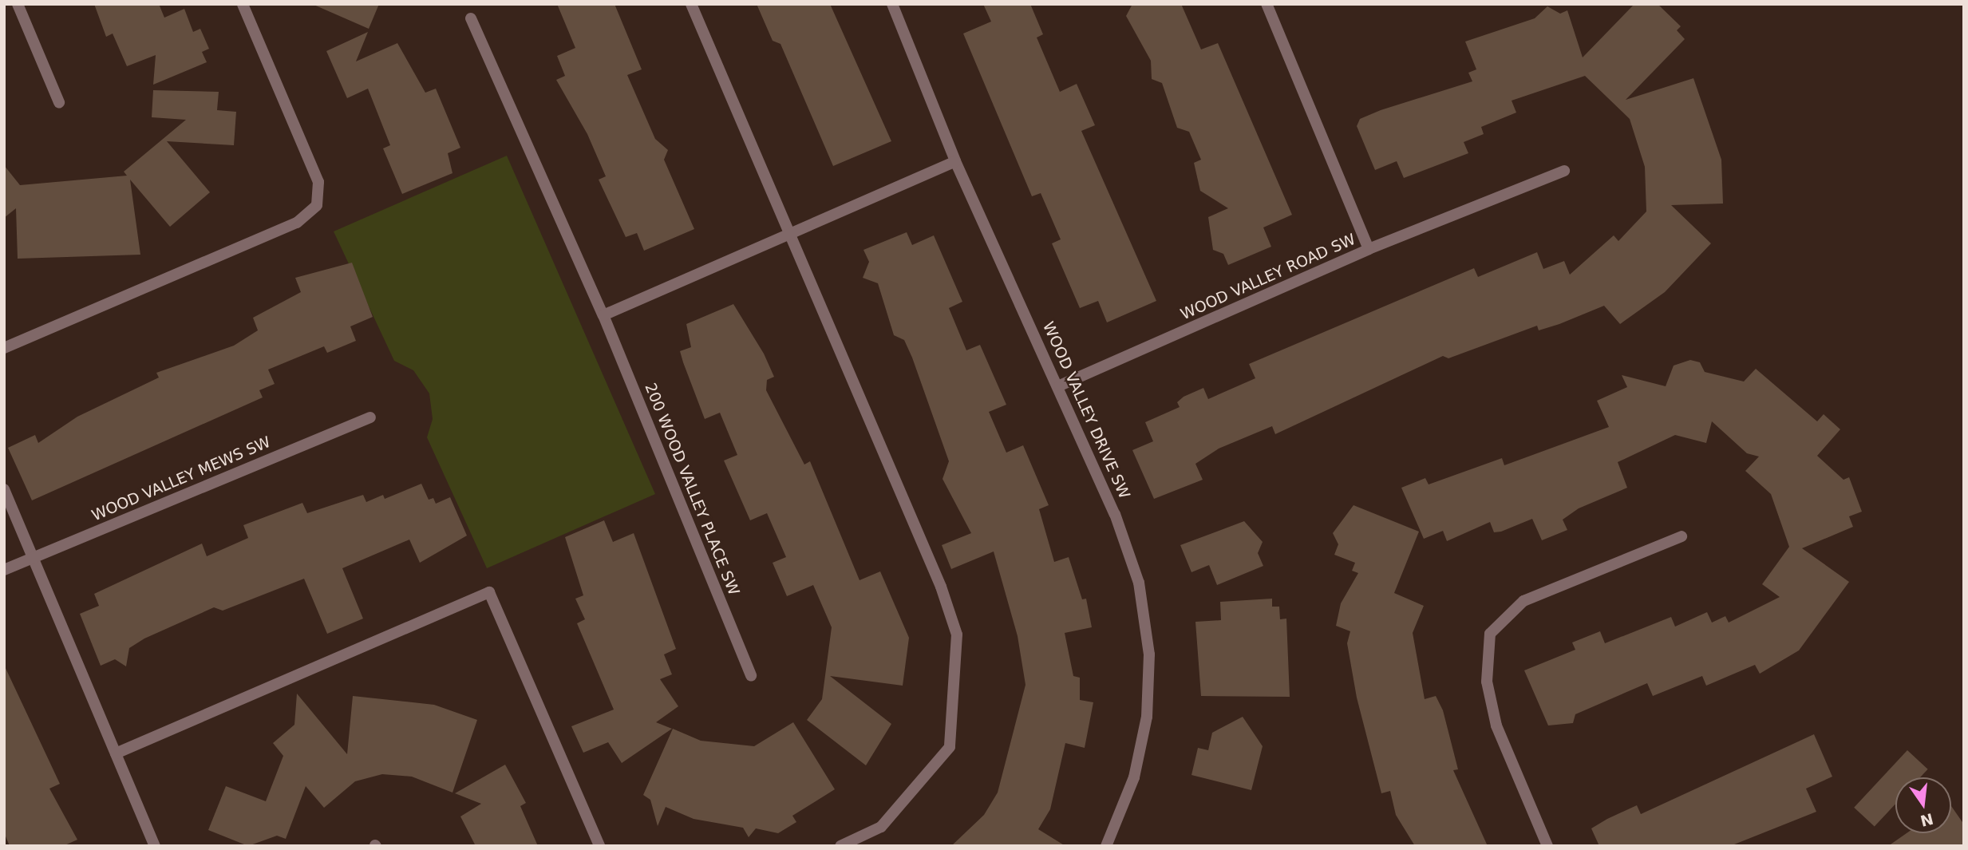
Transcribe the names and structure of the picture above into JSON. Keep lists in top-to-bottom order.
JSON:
{
  "streets": {
    "street": [
      "WOOD VALLEY ROAD SW",
      "WOOD VALLEY DRIVE SW",
      "WOOD VALLEY MEWS SW",
      "200 WOOD VALLEY PLACE SW"
    ]
  },
  "crossings": [
    ["WOOD VALLEY ROAD SW", "WOOD VALLEY DRIVE SW"]
  ],
  "north": "bottom"
}
